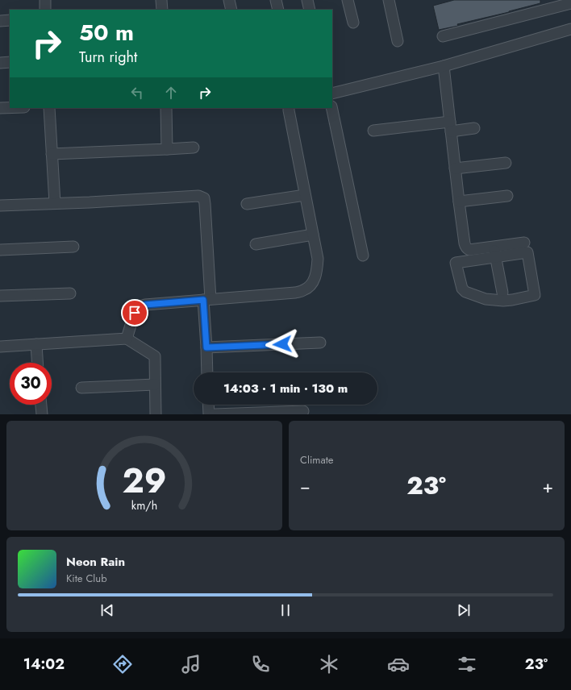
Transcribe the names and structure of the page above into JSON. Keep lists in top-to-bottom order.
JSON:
{
  "page": {
    "turn": ["50 m", "Turn right"],
    "limit": "30",
    "trip": "14:03 · 1 min · 130 m",
    "tile": "Climate",
    "heat": ["−", "23°", "+"],
    "song": ["Neon Rain", "Kite Club"],
    "tabs": ["14:02", "23°"],
    "gauge": ["29", "km/h"]
  }
}
